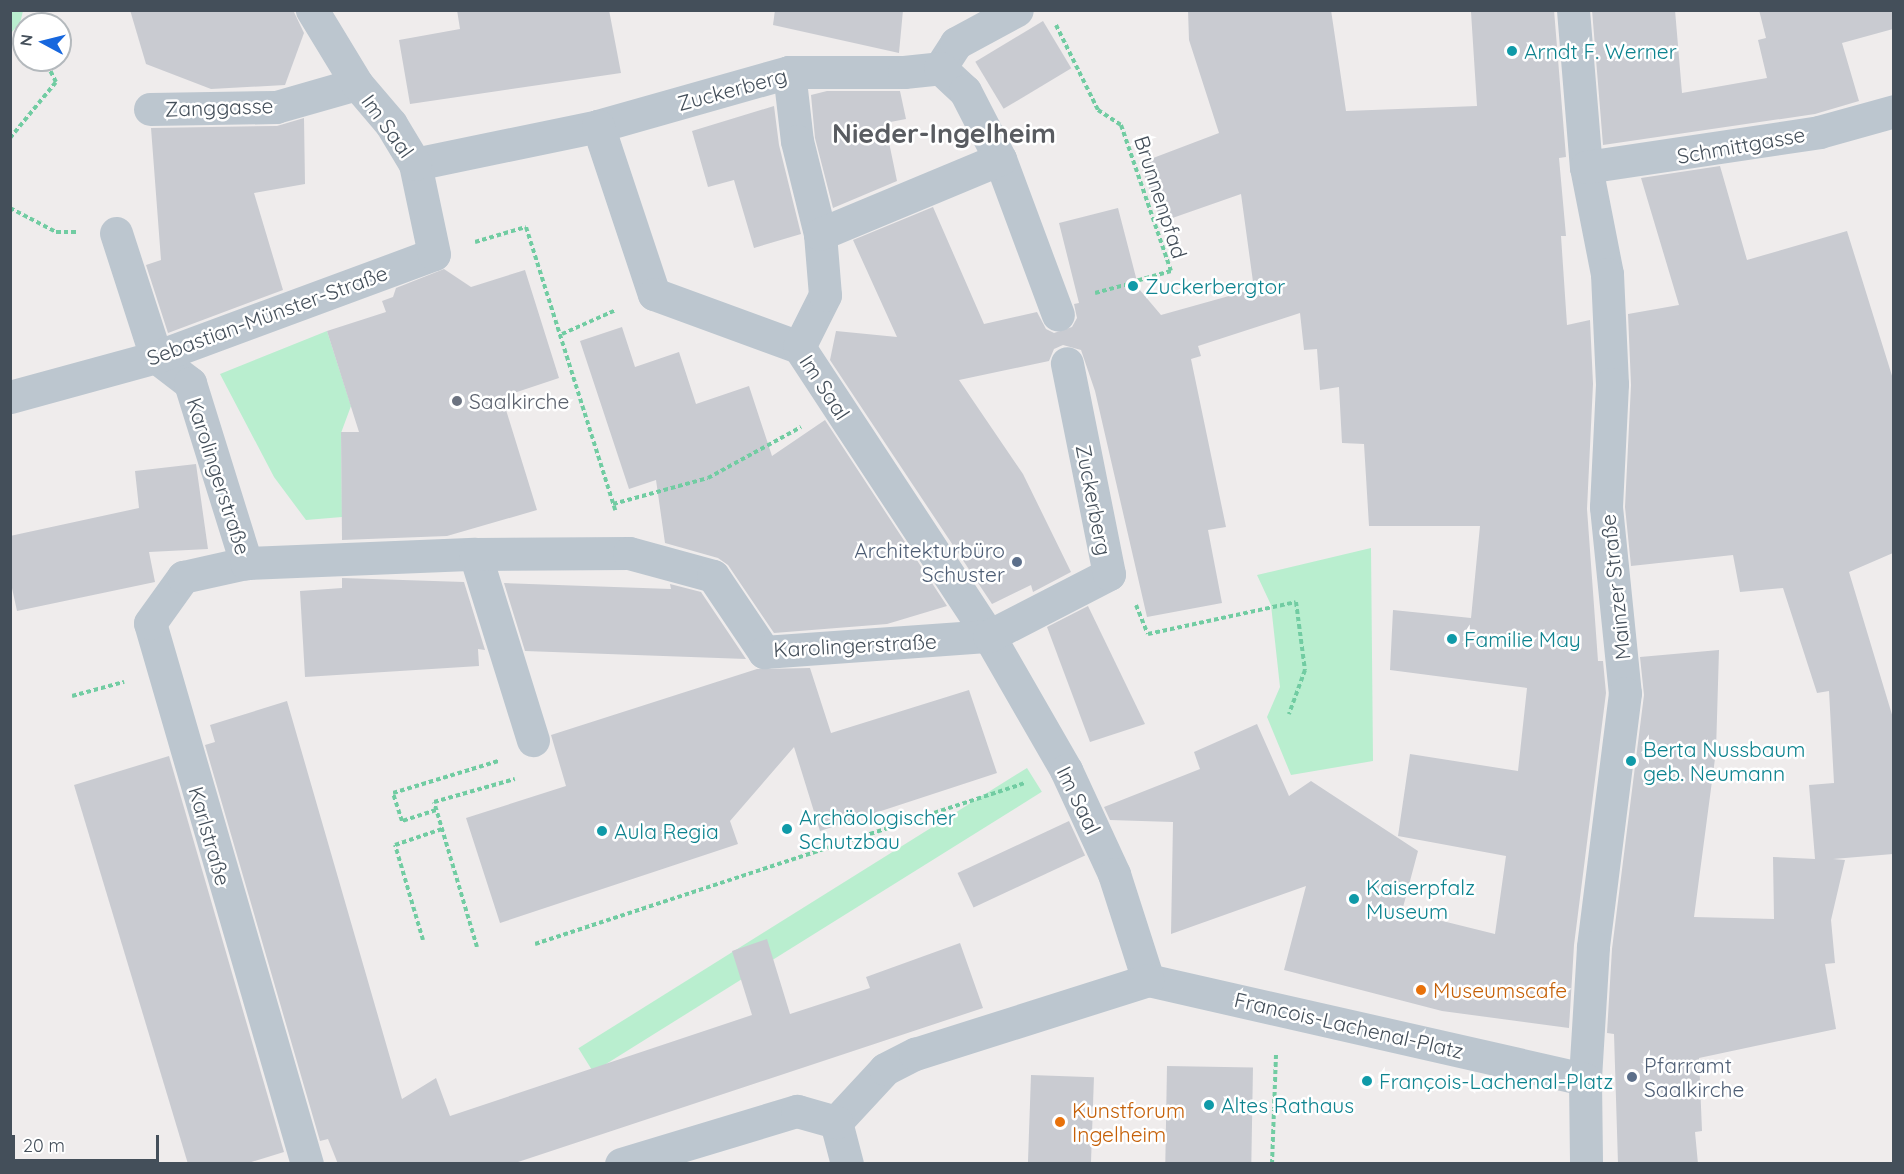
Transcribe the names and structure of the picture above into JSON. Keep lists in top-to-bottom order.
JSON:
{
  "streets": {
    "street": [
      "Zuckerberg",
      "Zanggasse",
      "Im Saal",
      "Schmittgasse",
      "Sebastian-Münster-Straße",
      "Karolingerstraße",
      "Mainzer Straße",
      "Karlstraße",
      "Francois-Lachenal-Platz"
    ],
    "path": ["Brunnenpfad"]
  },
  "crossings": [
    ["Zuckerberg", "Im Saal"],
    ["Zuckerberg", "Karolingerstraße"],
    ["Zanggasse", "Im Saal"],
    ["Im Saal", "Karolingerstraße"],
    ["Im Saal", "Francois-Lachenal-Platz"],
    ["Schmittgasse", "Mainzer Straße"],
    ["Sebastian-Münster-Straße", "Karolingerstraße"],
    ["Karolingerstraße", "Karlstraße"],
    ["Mainzer Straße", "Francois-Lachenal-Platz"]
  ],
  "districts": ["Nieder-Ingelheim"],
  "places": [
    "Arndt F. Werner",
    "Zuckerbergtor",
    "Saalkirche",
    "Architekturbüro Schuster",
    "Familie May",
    "Berta Nussbaum geb. Neumann",
    "Archäologischer Schutzbau",
    "Aula Regia",
    "Kaiserpfalz Museum",
    "Museumscafe",
    "Pfarramt Saalkirche",
    "François-Lachenal-Platz",
    "Altes Rathaus",
    "Kunstforum Ingelheim"
  ],
  "scale_bar": "20 m",
  "north": "left"
}
